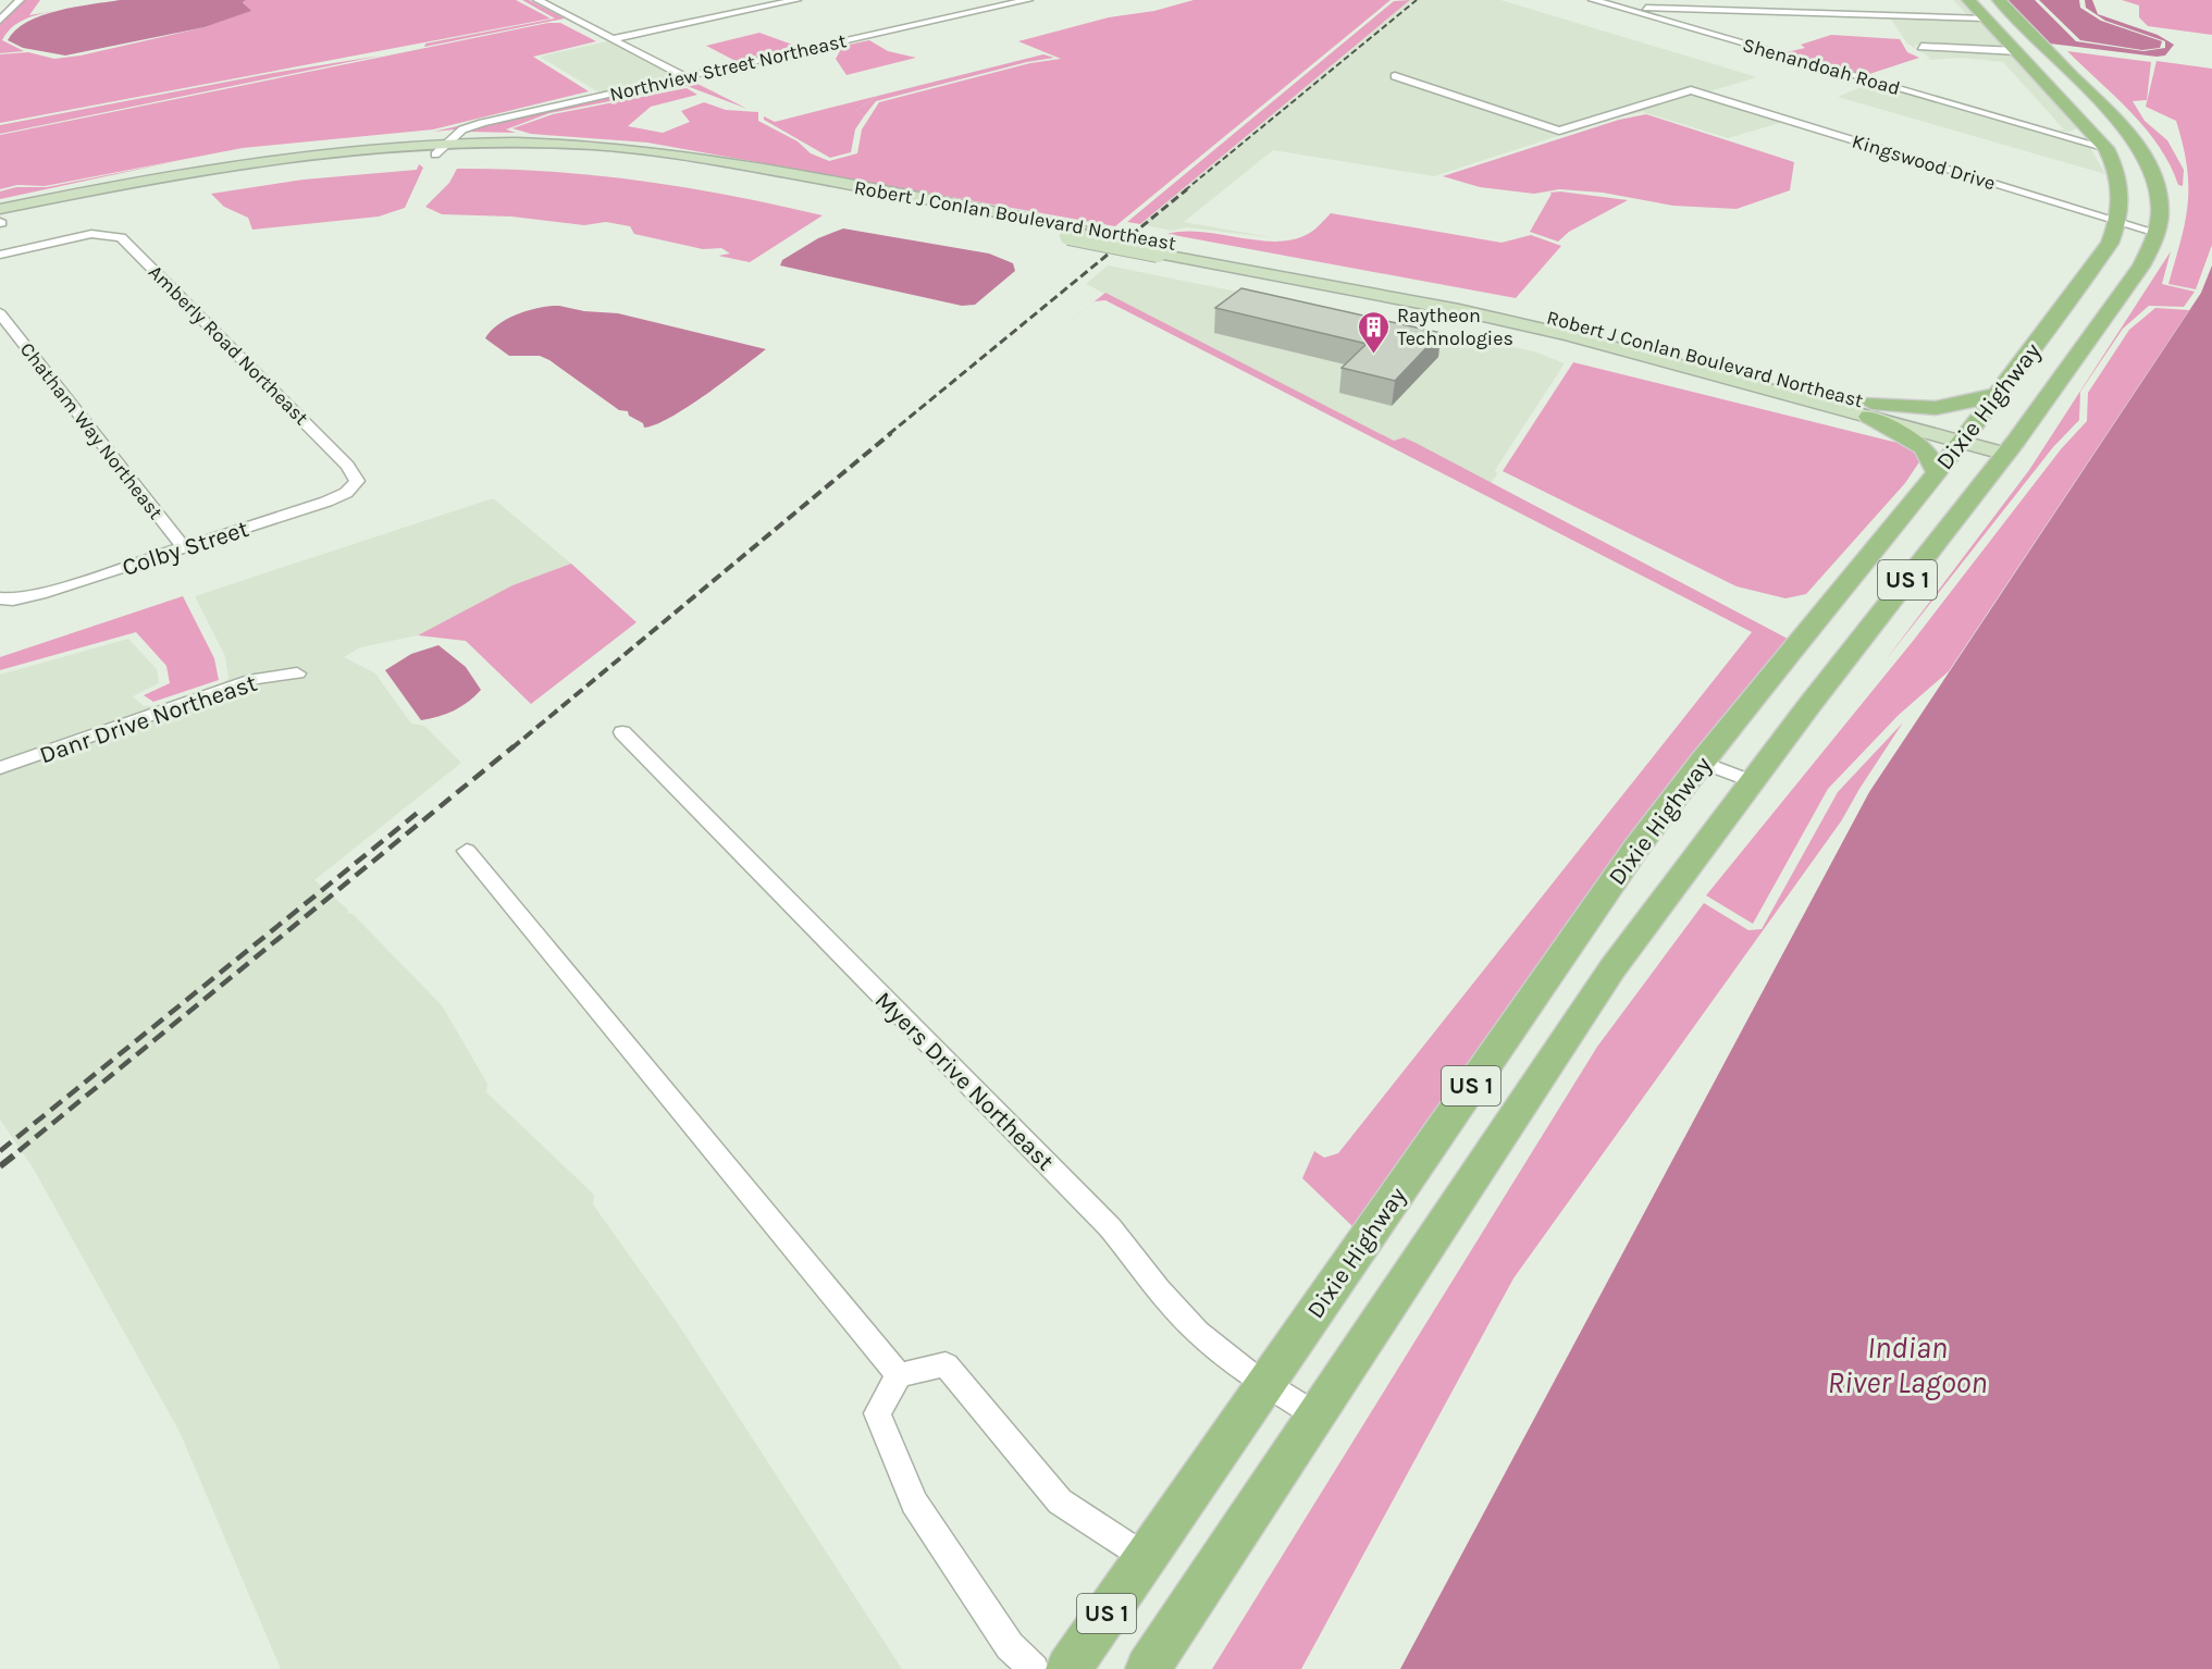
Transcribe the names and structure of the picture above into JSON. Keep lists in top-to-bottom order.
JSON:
{
  "streets": {
    "main road": ["Robert J Conlan Boulevard Northeast", "Dixie Highway", "US 1"],
    "street": [
      "Shenandoah Road",
      "Northview Street Northeast",
      "Kingswood Drive",
      "Amberly Road Northeast",
      "Chatham Way Northeast",
      "Colby Street",
      "Danr Drive Northeast",
      "Myers Drive Northeast"
    ]
  },
  "crossings": [
    ["Shenandoah Road", "Dixie Highway"],
    ["Northview Street Northeast", "Robert J Conlan Boulevard Northeast"],
    ["Kingswood Drive", "Dixie Highway"],
    ["Robert J Conlan Boulevard Northeast", "Dixie Highway"],
    ["Amberly Road Northeast", "Colby Street"],
    ["Dixie Highway", "Myers Drive Northeast"],
    ["Chatham Way Northeast", "Colby Street"]
  ],
  "water": ["Indian River Lagoon"],
  "places": {
    "building": ["Raytheon Technologies"]
  }
}
